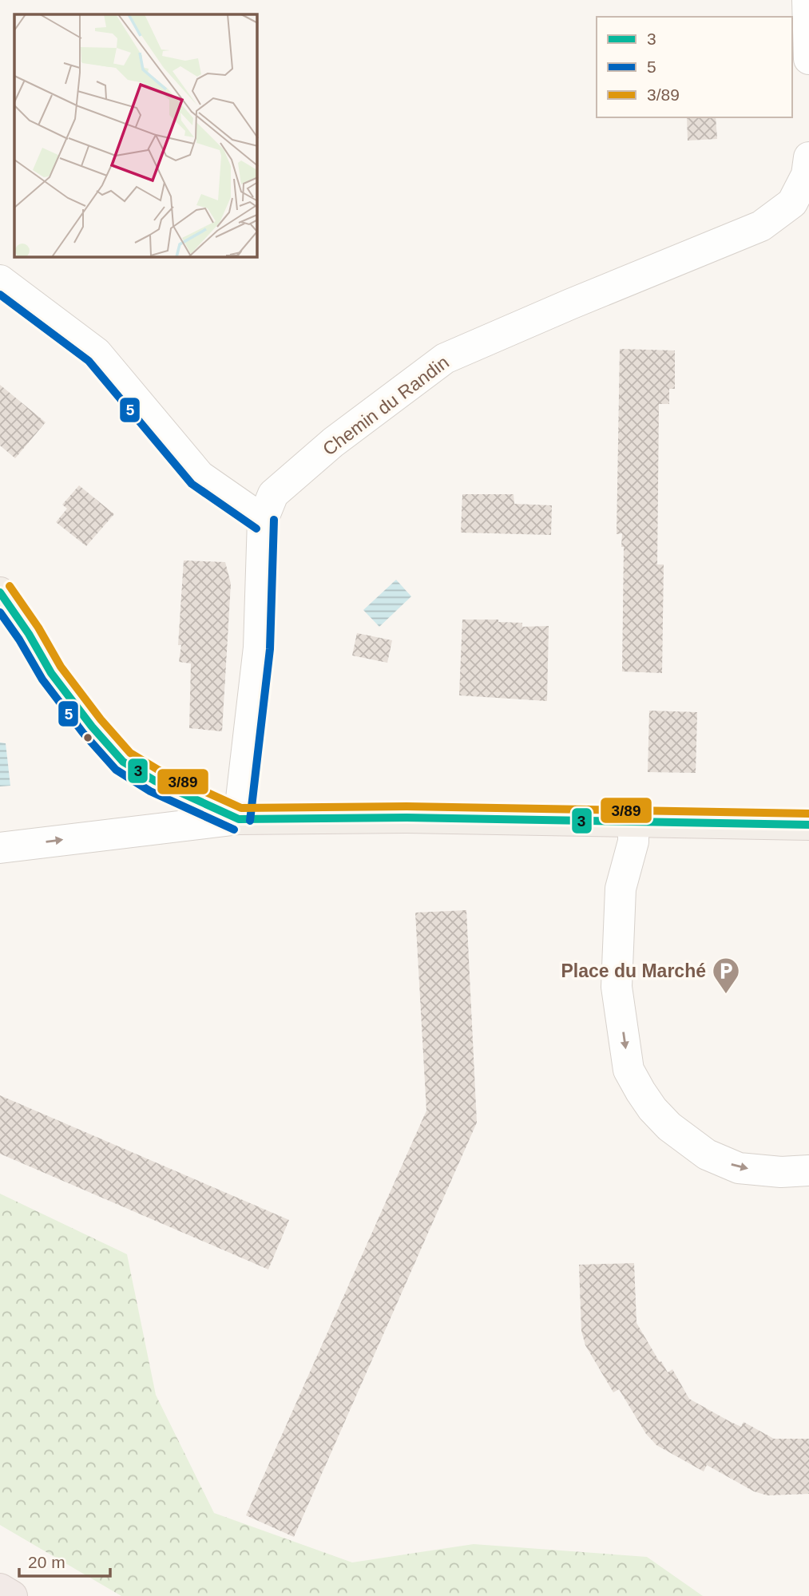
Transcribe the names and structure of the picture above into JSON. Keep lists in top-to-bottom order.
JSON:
{
  "streets": {
    "street": ["Chemin du Randin"]
  },
  "places": {
    "parking": ["Place du Marché"]
  },
  "lines": ["transit line 5", "transit line 3/89", "transit line 3"],
  "legend": ["3", "5", "3/89"],
  "scale_bar": "20 m"
}
